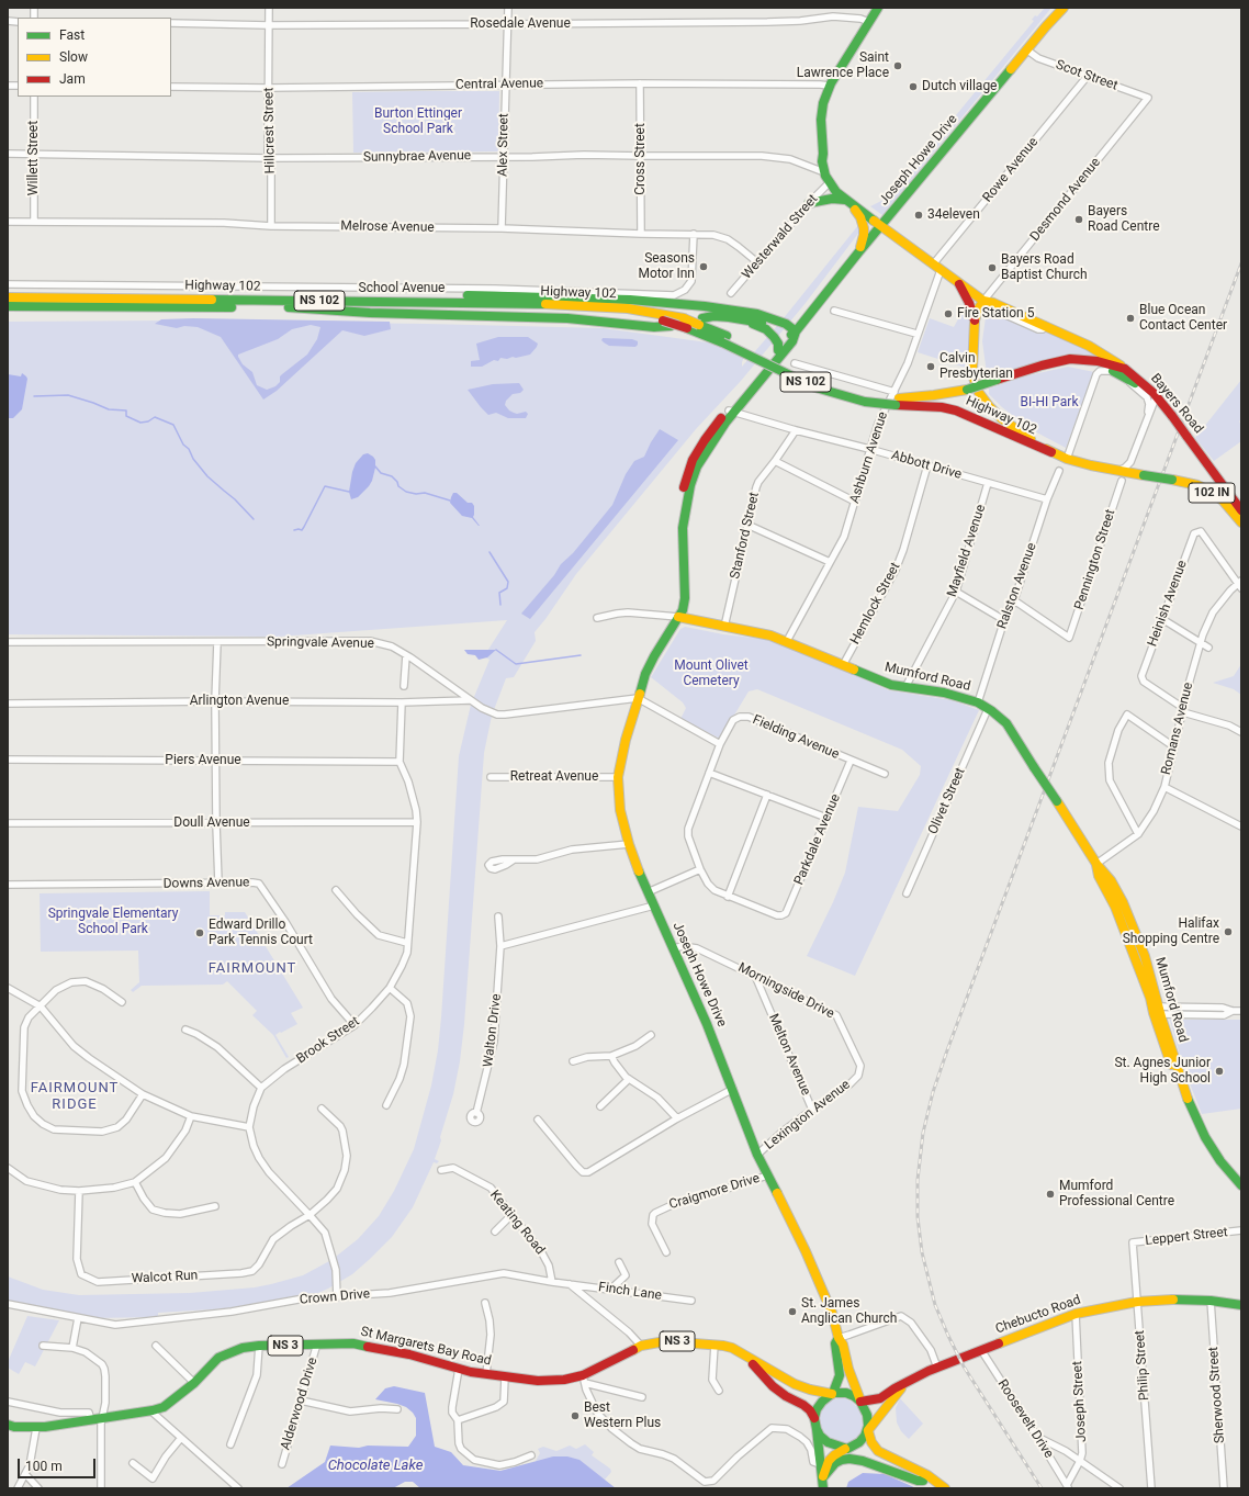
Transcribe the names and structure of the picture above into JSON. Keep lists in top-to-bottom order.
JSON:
{
  "streets": {
    "main road": [
      "Joseph Howe Drive",
      "Highway 102",
      "NS 102",
      "Bayers Road",
      "102 IN",
      "Mumford Road",
      "Chebucto Road",
      "NS 3",
      "St Margarets Bay Road"
    ],
    "street": [
      "Rosedale Avenue",
      "Scot Street",
      "Central Avenue",
      "Hillcrest Street",
      "Alex Street",
      "Sunnybrae Avenue",
      "Willett Street",
      "Cross Street",
      "Rowe Avenue",
      "Desmond Avenue",
      "Melrose Avenue",
      "Westerwald Street",
      "School Avenue",
      "Ashburn Avenue",
      "Abbott Drive",
      "Stanford Street",
      "Mayfield Avenue",
      "Pennington Street",
      "Ralston Avenue",
      "Hemlock Street",
      "Heinish Avenue",
      "Springvale Avenue",
      "Arlington Avenue",
      "Romans Avenue",
      "Fielding Avenue",
      "Piers Avenue",
      "Retreat Avenue",
      "Olivet Street",
      "Doull Avenue",
      "Parkdale Avenue",
      "Downs Avenue",
      "Morningside Drive",
      "Walton Drive",
      "Brook Street",
      "Melton Avenue",
      "Lexington Avenue",
      "Craigmore Drive",
      "Keating Road",
      "Leppert Street",
      "Walcot Run",
      "Finch Lane",
      "Crown Drive",
      "Philip Street",
      "Sherwood Street",
      "Joseph Street",
      "Alderwood Drive",
      "Roosevelt Drive"
    ]
  },
  "crossings": [
    ["Rosedale Avenue", "Hillcrest Street"],
    ["Rosedale Avenue", "Alex Street"],
    ["Scot Street", "Joseph Howe Drive"],
    ["Scot Street", "Rowe Avenue"],
    ["Scot Street", "Desmond Avenue"],
    ["Central Avenue", "Hillcrest Street"],
    ["Central Avenue", "Alex Street"],
    ["Central Avenue", "Cross Street"],
    ["Hillcrest Street", "Sunnybrae Avenue"],
    ["Hillcrest Street", "Melrose Avenue"],
    ["Alex Street", "Sunnybrae Avenue"],
    ["Alex Street", "Melrose Avenue"],
    ["Sunnybrae Avenue", "Willett Street"],
    ["Sunnybrae Avenue", "Cross Street"],
    ["Sunnybrae Avenue", "Westerwald Street"],
    ["Willett Street", "Melrose Avenue"],
    ["Cross Street", "Melrose Avenue"],
    ["Joseph Howe Drive", "Bayers Road"],
    ["Joseph Howe Drive", "Abbott Drive"],
    ["Joseph Howe Drive", "Springvale Avenue"],
    ["Joseph Howe Drive", "Mumford Road"],
    ["Joseph Howe Drive", "Retreat Avenue"],
    ["Joseph Howe Drive", "Morningside Drive"],
    ["Joseph Howe Drive", "Lexington Avenue"],
    ["Joseph Howe Drive", "Craigmore Drive"],
    ["Joseph Howe Drive", "Chebucto Road"],
    ["Joseph Howe Drive", "St Margarets Bay Road"],
    ["Rowe Avenue", "Bayers Road"],
    ["Rowe Avenue", "Ashburn Avenue"],
    ["Desmond Avenue", "Bayers Road"],
    ["Melrose Avenue", "Westerwald Street"],
    ["Melrose Avenue", "School Avenue"],
    ["Highway 102", "NS 102"],
    ["Highway 102", "Bayers Road"],
    ["Highway 102", "Ashburn Avenue"],
    ["Highway 102", "102 IN"],
    ["NS 102", "Bayers Road"],
    ["Bayers Road", "Ashburn Avenue"],
    ["Ashburn Avenue", "Abbott Drive"],
    ["Ashburn Avenue", "Mumford Road"],
    ["Abbott Drive", "Stanford Street"],
    ["Abbott Drive", "Mayfield Avenue"],
    ["Abbott Drive", "Ralston Avenue"],
    ["Abbott Drive", "Hemlock Street"],
    ["Stanford Street", "Mumford Road"],
    ["Mayfield Avenue", "Mumford Road"],
    ["Pennington Street", "Ralston Avenue"],
    ["Ralston Avenue", "Mumford Road"],
    ["Hemlock Street", "Mumford Road"],
    ["Heinish Avenue", "Romans Avenue"],
    ["Springvale Avenue", "Arlington Avenue"],
    ["Mumford Road", "Romans Avenue"],
    ["Mumford Road", "Olivet Street"],
    ["Arlington Avenue", "Brook Street"],
    ["Fielding Avenue", "Parkdale Avenue"],
    ["Piers Avenue", "Brook Street"],
    ["Doull Avenue", "Brook Street"],
    ["Downs Avenue", "Brook Street"],
    ["Morningside Drive", "Melton Avenue"],
    ["Morningside Drive", "Lexington Avenue"],
    ["Brook Street", "Walcot Run"],
    ["Brook Street", "Crown Drive"],
    ["Melton Avenue", "Lexington Avenue"],
    ["Keating Road", "Crown Drive"],
    ["Leppert Street", "Philip Street"],
    ["Finch Lane", "Crown Drive"],
    ["Chebucto Road", "St Margarets Bay Road"],
    ["Chebucto Road", "Philip Street"],
    ["Chebucto Road", "Sherwood Street"],
    ["Chebucto Road", "Joseph Street"],
    ["Chebucto Road", "Roosevelt Drive"],
    ["St Margarets Bay Road", "Alderwood Drive"],
    ["Joseph Street", "Roosevelt Drive"]
  ],
  "districts": ["FAIRMOUNT", "FAIRMOUNT RIDGE"],
  "water": ["Chocolate Lake"],
  "parks": [
    "Burton Ettinger School Park",
    "BI-HI Park",
    "Mount Olivet Cemetery",
    "Springvale Elementary School Park"
  ],
  "places": [
    "Saint Lawrence Place",
    "Dutch village",
    "34eleven",
    "Bayers Road Centre",
    "Seasons Motor Inn",
    "Bayers Road Baptist Church",
    "Fire Station 5",
    "Blue Ocean Contact Center",
    "Calvin Presbyterian",
    "Halifax Shopping Centre",
    "Edward Drillo Park Tennis Court",
    "St. Agnes Junior High School",
    "Mumford Professional Centre",
    "St. James Anglican Church",
    "Best Western Plus"
  ],
  "legend": ["Fast", "Slow", "Jam"],
  "scale_bar": "100 m"
}
